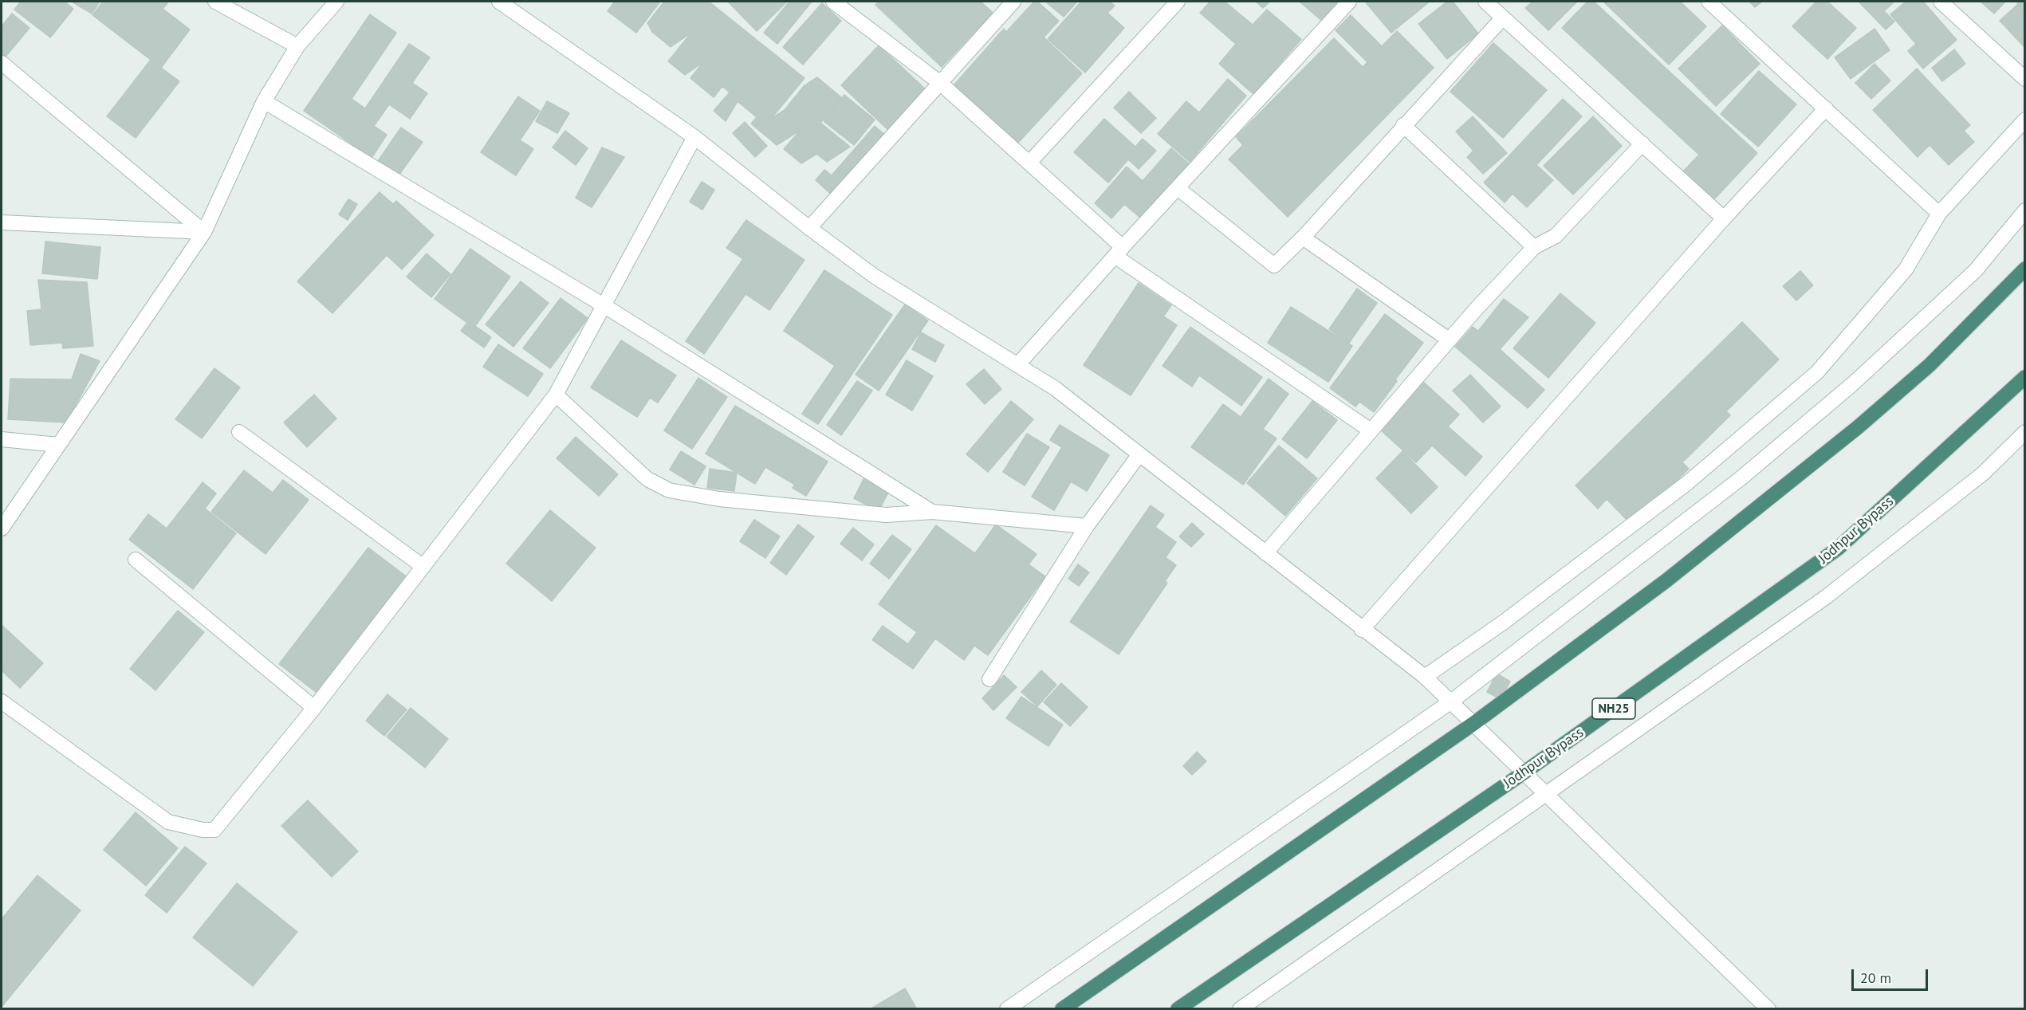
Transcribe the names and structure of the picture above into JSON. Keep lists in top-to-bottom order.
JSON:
{
  "streets": {
    "highway": ["Jodhpur Bypass", "NH25"]
  },
  "scale_bar": "20 m"
}
